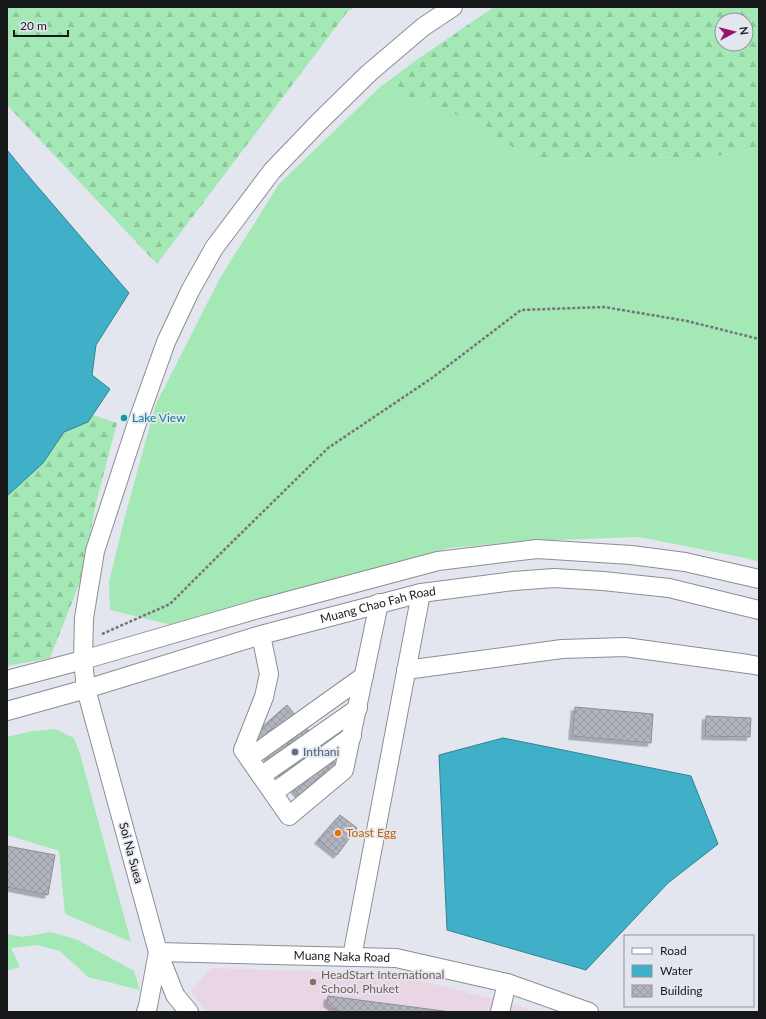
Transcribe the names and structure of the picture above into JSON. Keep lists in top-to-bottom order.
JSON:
{
  "streets": {
    "street": ["Muang Chao Fah Road", "Soi Na Suea", "Muang Naka Road"]
  },
  "crossings": [
    ["Muang Chao Fah Road", "Soi Na Suea"],
    ["Soi Na Suea", "Muang Naka Road"]
  ],
  "places": [
    "Lake View",
    "Inthani",
    "Toast Egg",
    "HeadStart International School, Phuket"
  ],
  "legend": ["Road", "Water", "Building"],
  "scale_bar": "20 m",
  "north": "right"
}
